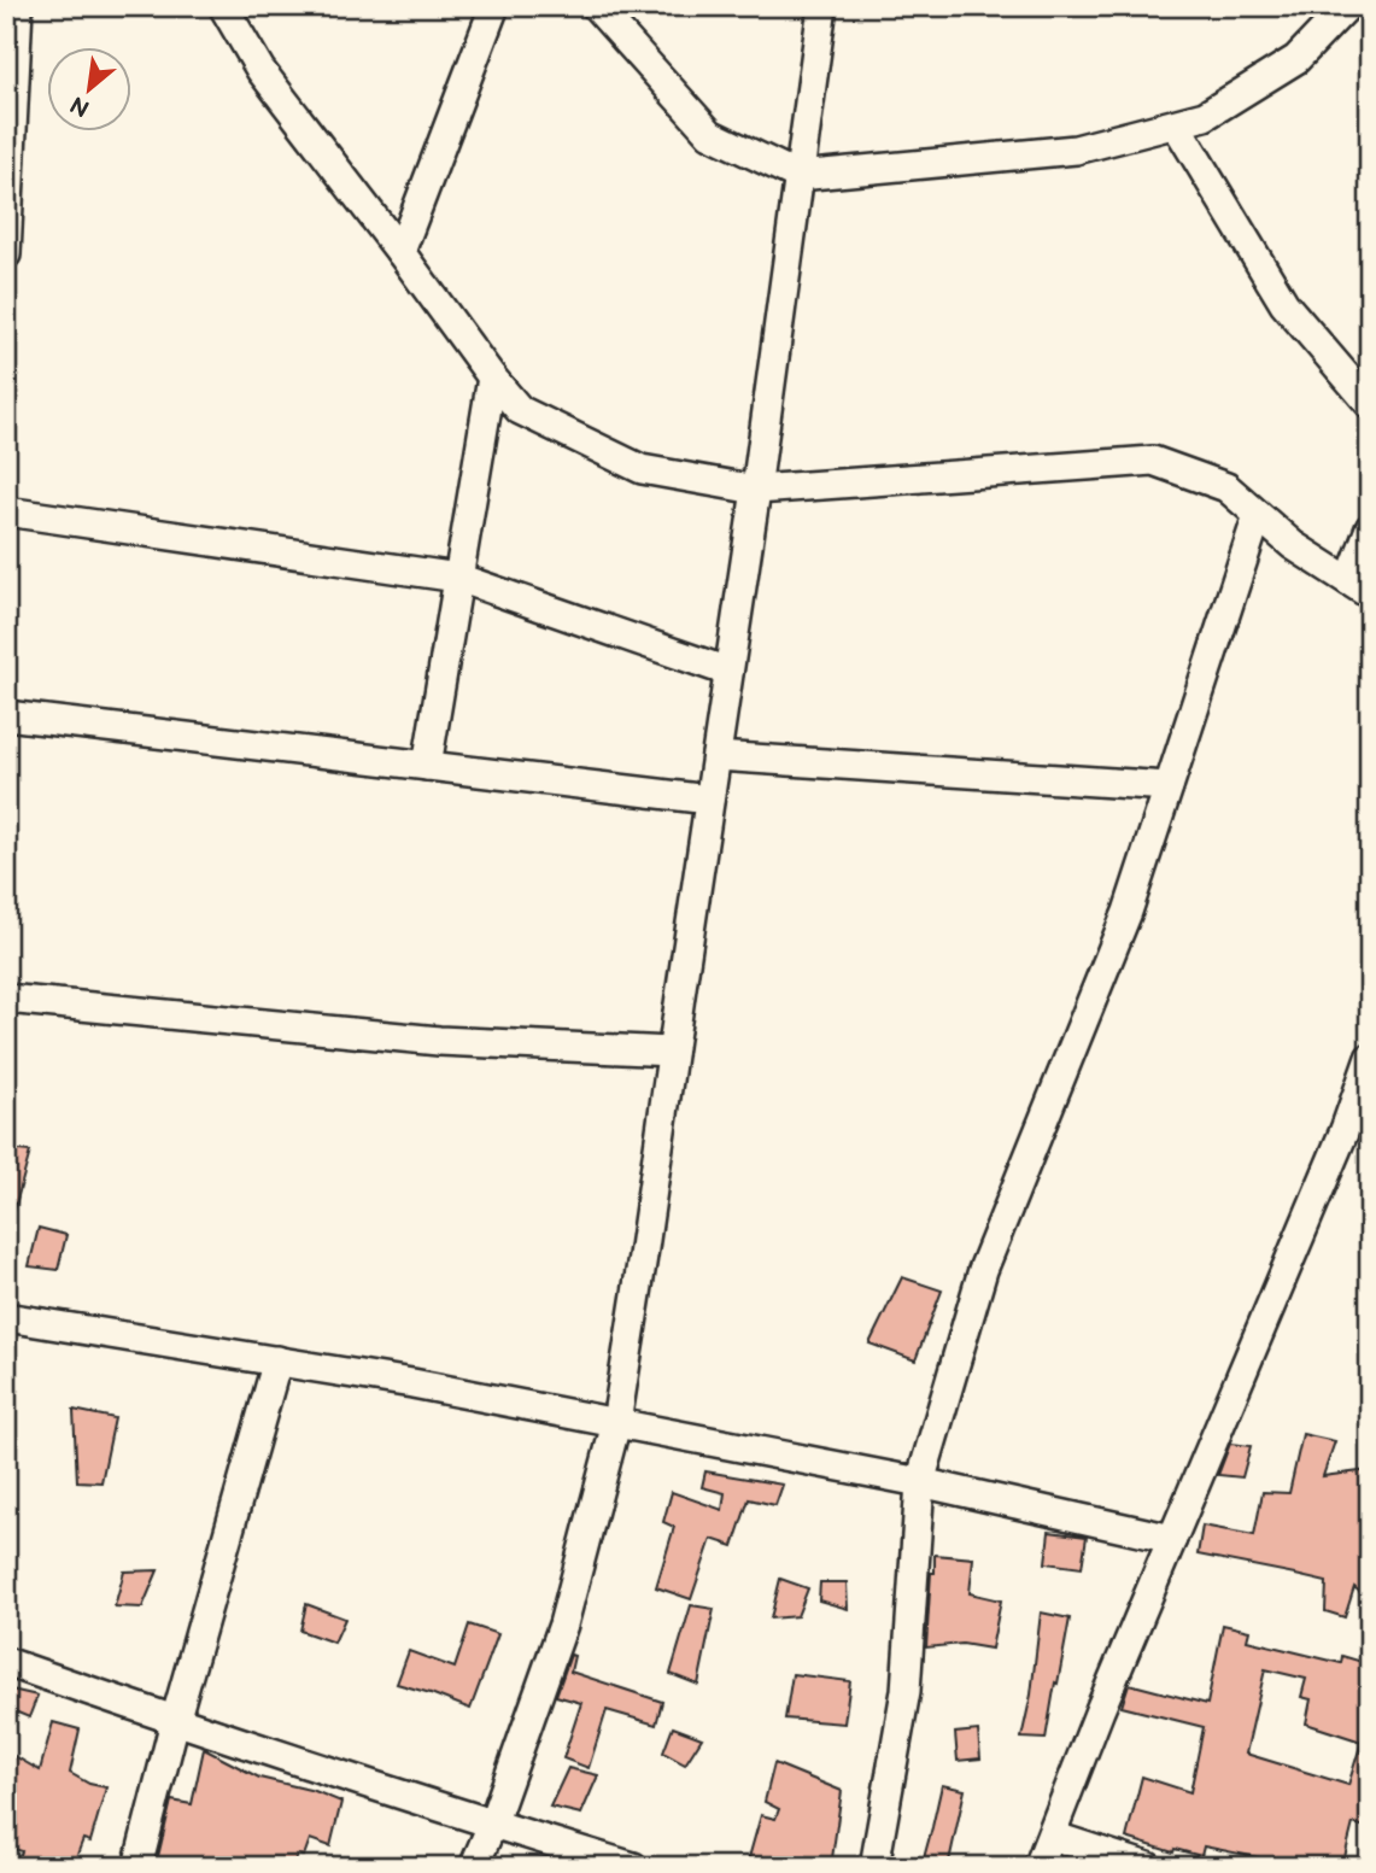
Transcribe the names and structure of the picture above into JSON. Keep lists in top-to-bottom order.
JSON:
{
  "north": "bottom left"
}
